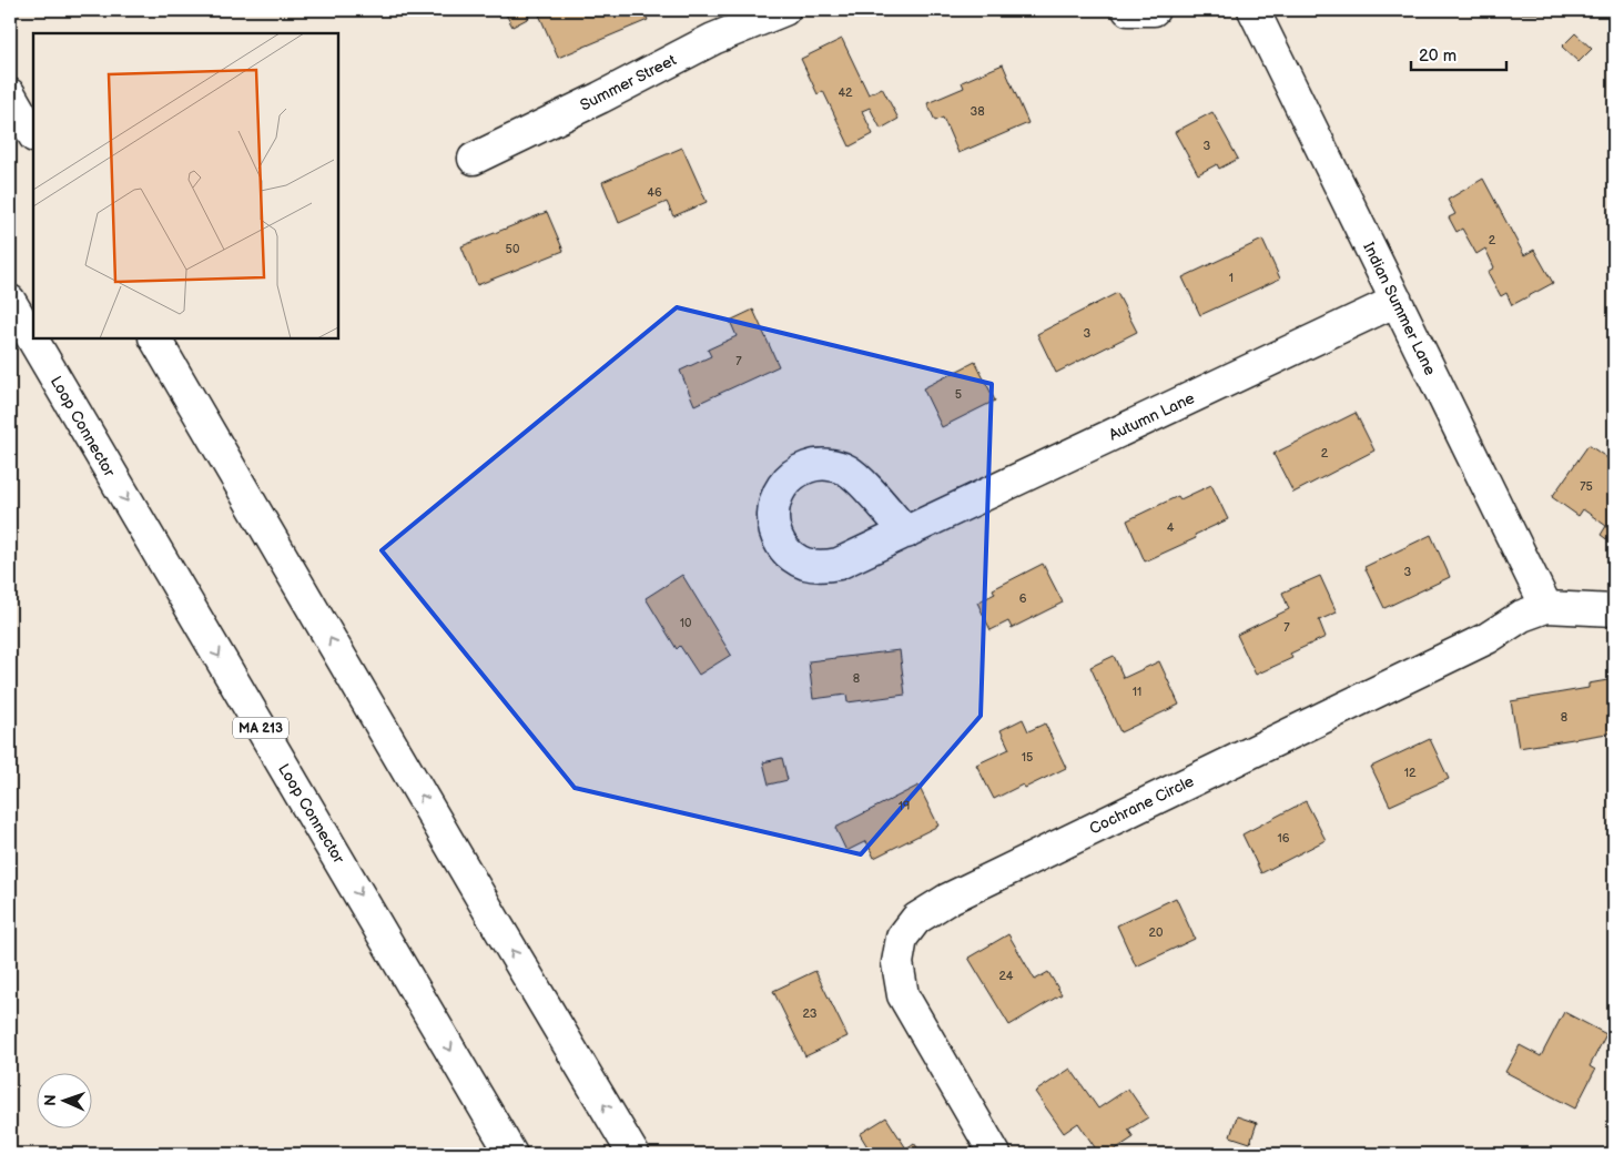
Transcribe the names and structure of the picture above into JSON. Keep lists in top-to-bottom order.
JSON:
{
  "streets": {
    "main road": [
      "Summer Street",
      "Indian Summer Lane",
      "Autumn Lane",
      "Loop Connector",
      "MA 213",
      "Cochrane Circle"
    ]
  },
  "crossings": [
    ["Indian Summer Lane", "Autumn Lane"],
    ["Indian Summer Lane", "Cochrane Circle"]
  ],
  "house_numbers": [
    "42",
    "38",
    "3",
    "46",
    "2",
    "50",
    "1",
    "3",
    "7",
    "5",
    "2",
    "75",
    "4",
    "3",
    "6",
    "10",
    "7",
    "8",
    "11",
    "8",
    "15",
    "12",
    "19",
    "16",
    "20",
    "24",
    "23"
  ],
  "scale_bar": "20 m",
  "north": "left"
}
